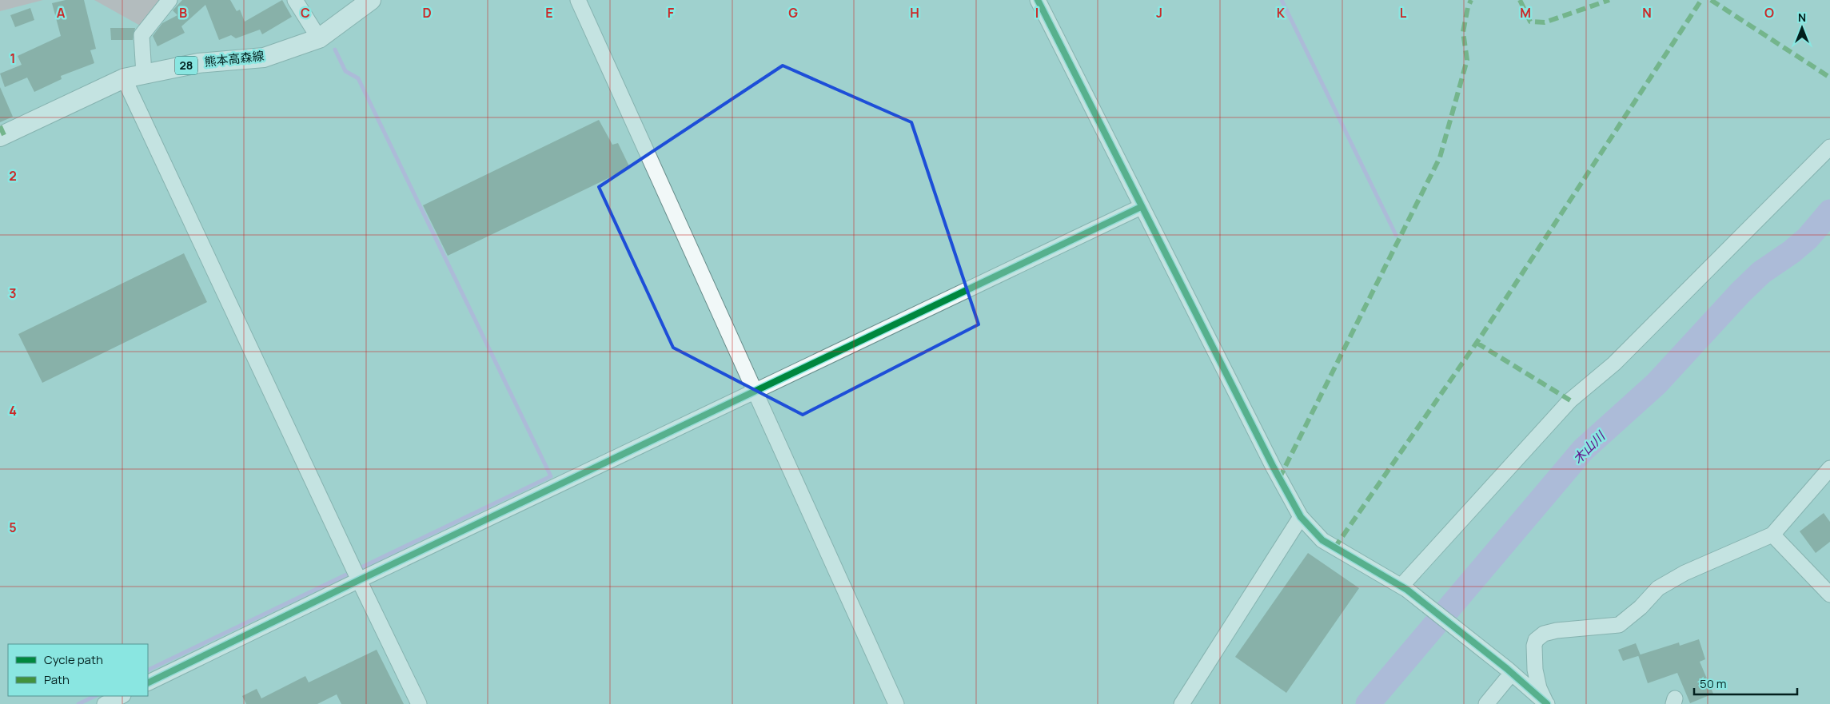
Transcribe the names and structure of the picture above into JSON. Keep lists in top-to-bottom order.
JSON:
{
  "streets": {
    "main road": ["熊本高森線", "28"]
  },
  "water": ["木山川"],
  "legend": ["Cycle path", "Path"],
  "scale_bar": "50 m",
  "north": "top",
  "grid": {
    "columns": [
      "A",
      "B",
      "C",
      "D",
      "E",
      "F",
      "G",
      "H",
      "I",
      "J",
      "K",
      "L",
      "M",
      "N",
      "O"
    ],
    "rows": [
      "1",
      "2",
      "3",
      "4",
      "5"
    ]
  }
}
